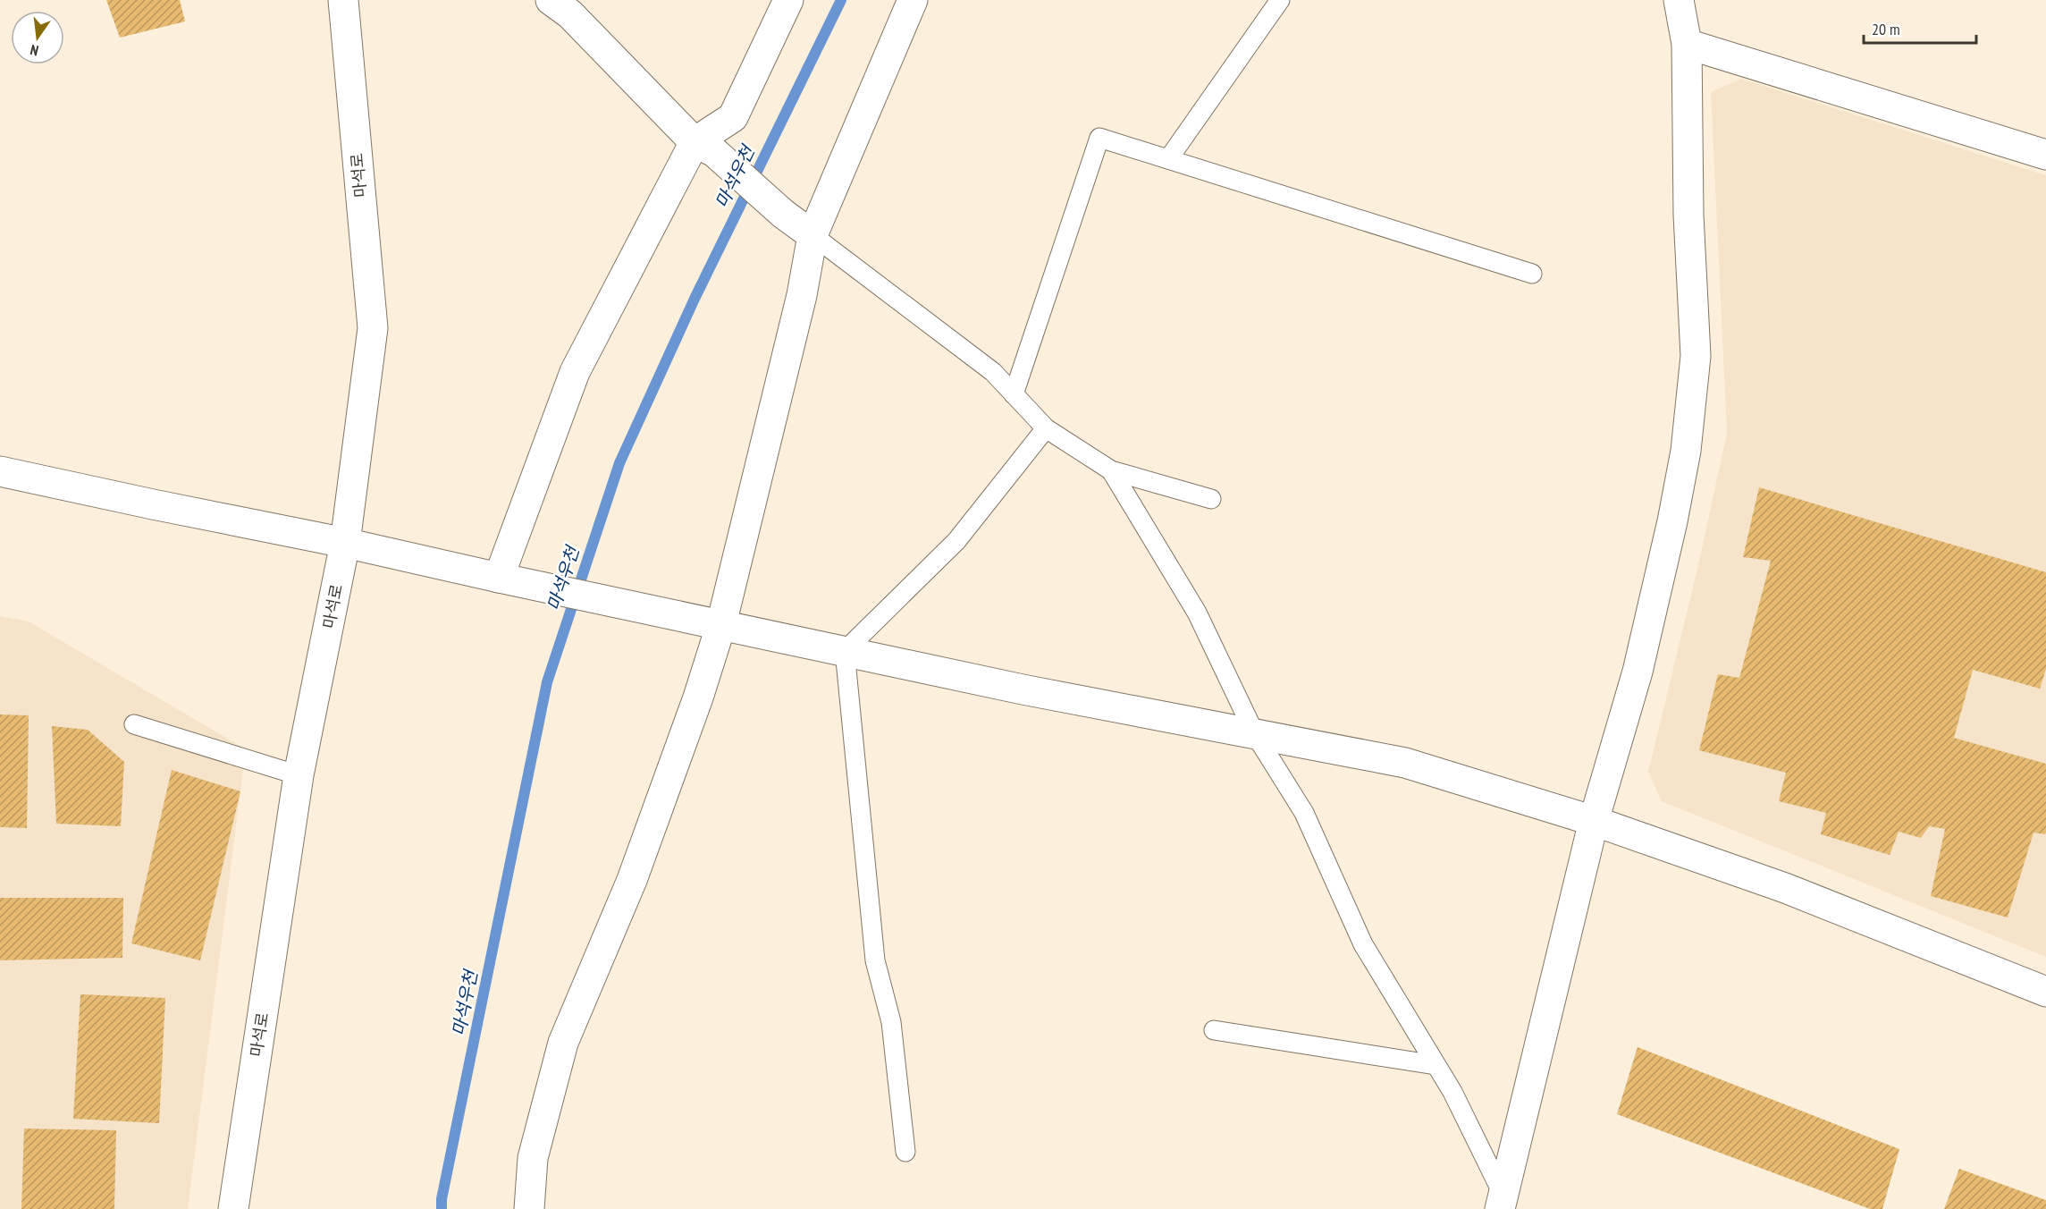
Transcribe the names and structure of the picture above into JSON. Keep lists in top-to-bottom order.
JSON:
{
  "streets": {
    "street": ["마석로"]
  },
  "water": ["마석우천"],
  "scale_bar": "20 m",
  "north": "bottom"
}
